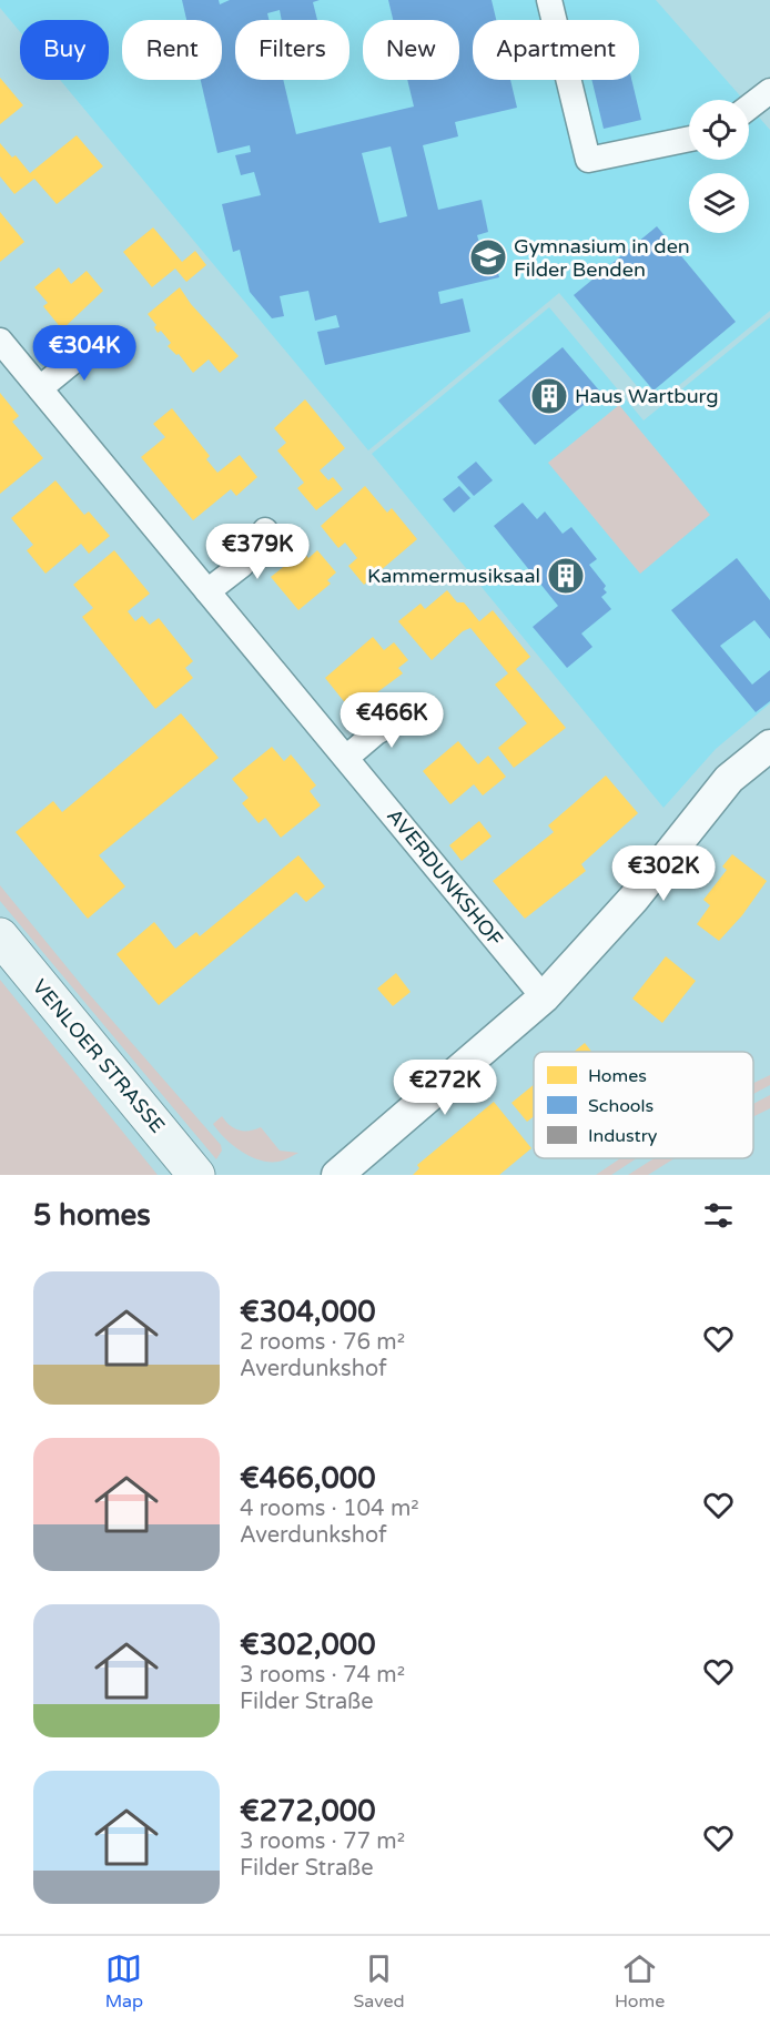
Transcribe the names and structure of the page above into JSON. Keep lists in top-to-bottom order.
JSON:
{
  "streets": {
    "main road": ["VENLOER STRASSE"],
    "street": ["AVERDUNKSHOF"]
  },
  "places": {
    "school or university": ["Gymnasium in den Filder Benden"],
    "building": ["Haus Wartburg", "Kammermusiksaal"]
  },
  "legend": ["Homes", "Schools", "Industry"],
  "page": {
    "chip": [
      "Buy",
      "Rent",
      "Filters",
      "New",
      "Apartment"
    ],
    "price": [
      "€304K",
      "€379K",
      "€466K",
      "€302K",
      "€272K"
    ],
    "heading": "5 homes",
    "list": [
      {
        "name": "€304,000",
        "note": "2 rooms · 76 m² · Averdunkshof"
      },
      {
        "name": "€466,000",
        "note": "4 rooms · 104 m² · Averdunkshof"
      },
      {
        "name": "€302,000",
        "note": "3 rooms · 74 m² · Filder Straße"
      },
      {
        "name": "€272,000",
        "note": "3 rooms · 77 m² · Filder Straße"
      }
    ],
    "tabs": ["Map", "Saved", "Home"]
  }
}
